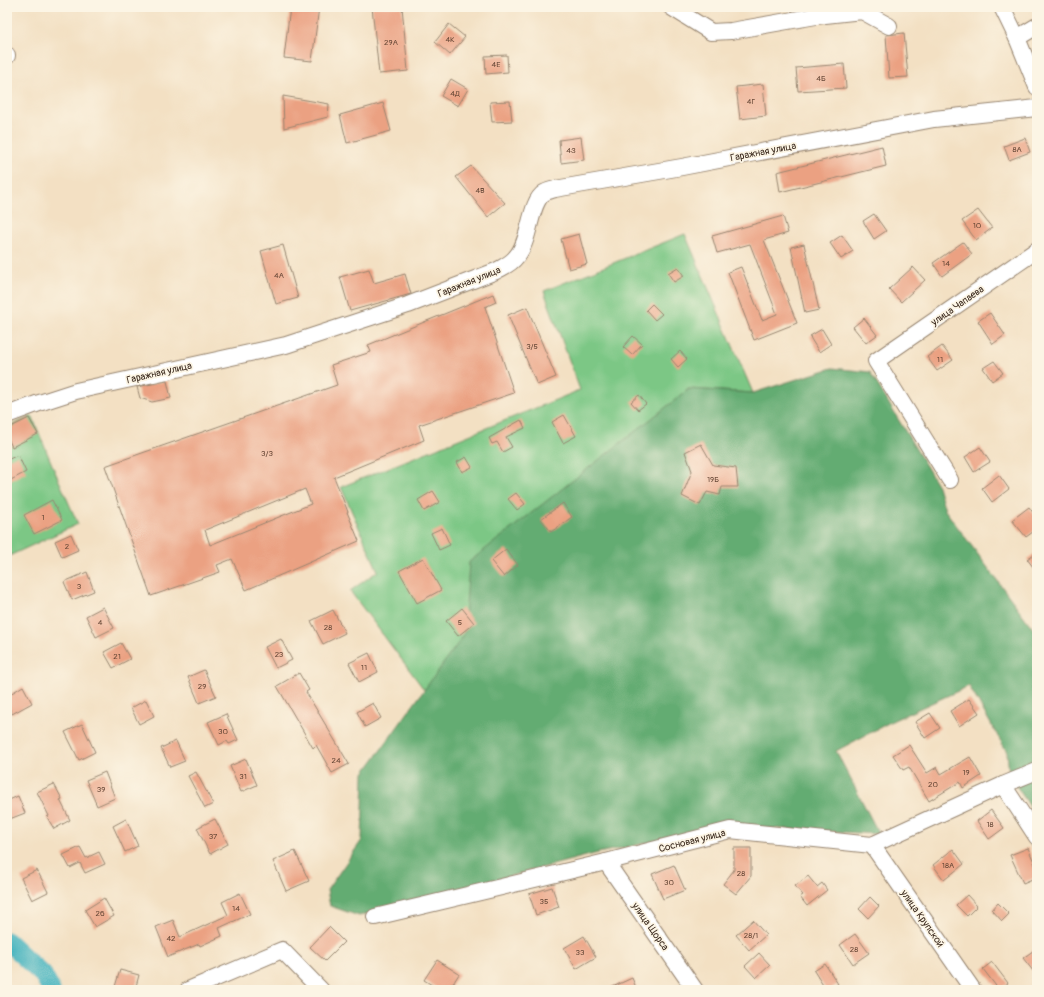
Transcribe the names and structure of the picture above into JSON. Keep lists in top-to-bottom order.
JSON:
{
  "streets": {
    "street": [
      "Гаражная улица",
      "улица Чапаева",
      "Сосновая улица",
      "улица Крупской",
      "улица Щорса"
    ]
  },
  "crossings": [
    ["Сосновая улица", "улица Крупской"],
    ["Сосновая улица", "улица Щорса"]
  ],
  "house_numbers": [
    "4К",
    "29А",
    "4Е",
    "4Б",
    "4Д",
    "4Г",
    "8А",
    "4З",
    "4В",
    "10",
    "14",
    "4А",
    "3/5",
    "11",
    "3/3",
    "19Б",
    "1",
    "2",
    "3",
    "4",
    "5",
    "28",
    "23",
    "21",
    "11",
    "29",
    "30",
    "24",
    "19",
    "31",
    "20",
    "39",
    "18",
    "37",
    "18А",
    "28",
    "30",
    "35",
    "14",
    "26",
    "28/1",
    "42",
    "28",
    "33"
  ]
}
